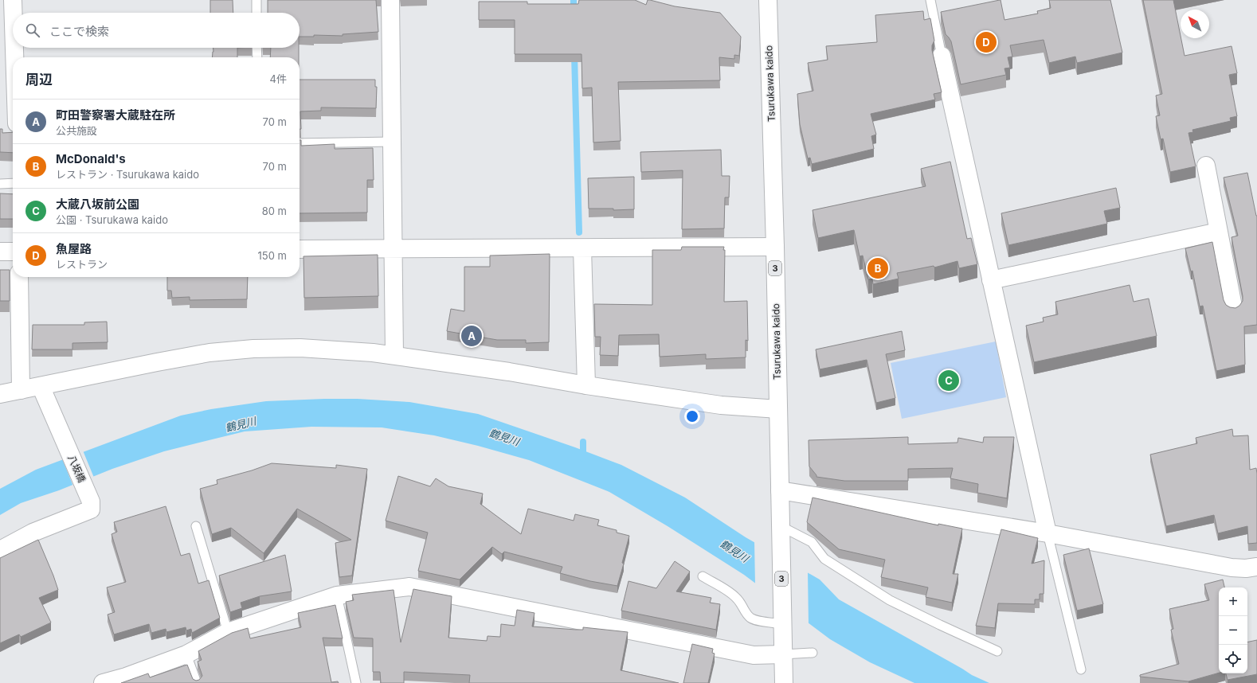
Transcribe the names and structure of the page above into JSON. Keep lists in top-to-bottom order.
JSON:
{
  "streets": {
    "street": ["Tsurukawa kaido", "3", "八坂橋"]
  },
  "water": ["鶴見川"],
  "north": "top left",
  "page": {
    "search": "ここで検索",
    "pins": [
      "D",
      "B",
      "A",
      "C"
    ],
    "heading": ["周辺", "4件"],
    "list": [
      {
        "mark": "A",
        "name": "町田警察署大蔵駐在所",
        "note": "公共施設",
        "value": "70 m"
      },
      {
        "mark": "B",
        "name": "McDonald's",
        "note": "レストラン · Tsurukawa kaido",
        "value": "70 m"
      },
      {
        "mark": "C",
        "name": "大蔵八坂前公園",
        "note": "公園 · Tsurukawa kaido",
        "value": "80 m"
      },
      {
        "mark": "D",
        "name": "魚屋路",
        "note": "レストラン",
        "value": "150 m"
      }
    ],
    "map_buttons": ["+", "−"]
  }
}
